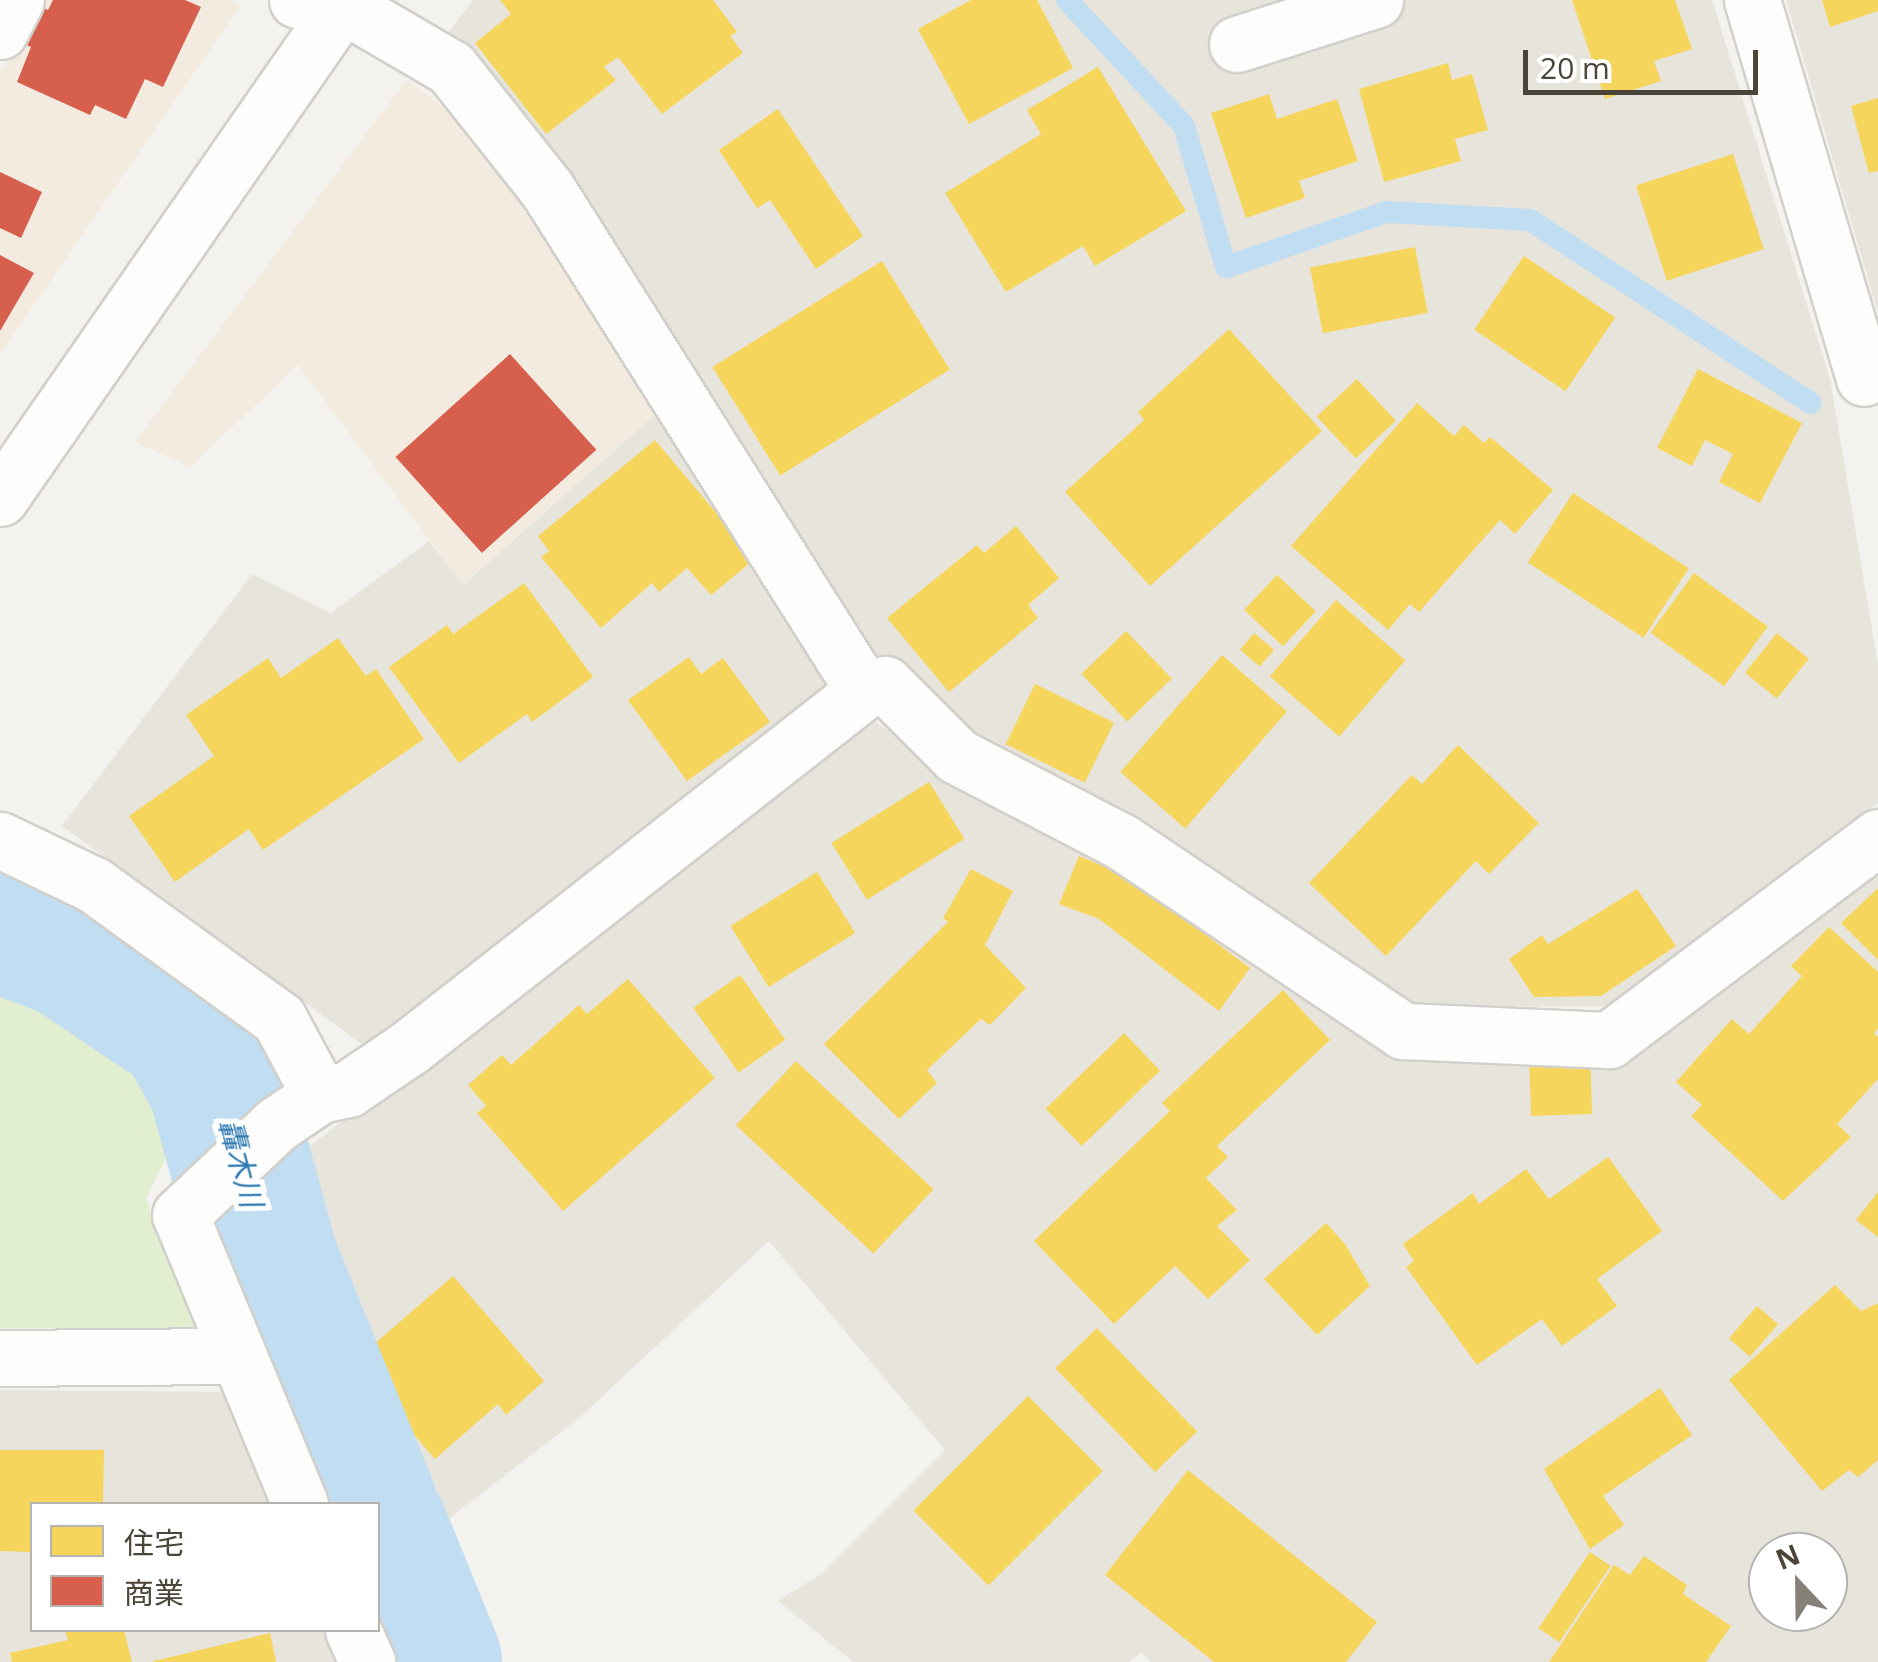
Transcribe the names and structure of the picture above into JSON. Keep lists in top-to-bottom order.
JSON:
{
  "water": ["轟木川"],
  "legend": ["住宅", "商業"],
  "scale_bar": "20 m",
  "north": "top"
}
